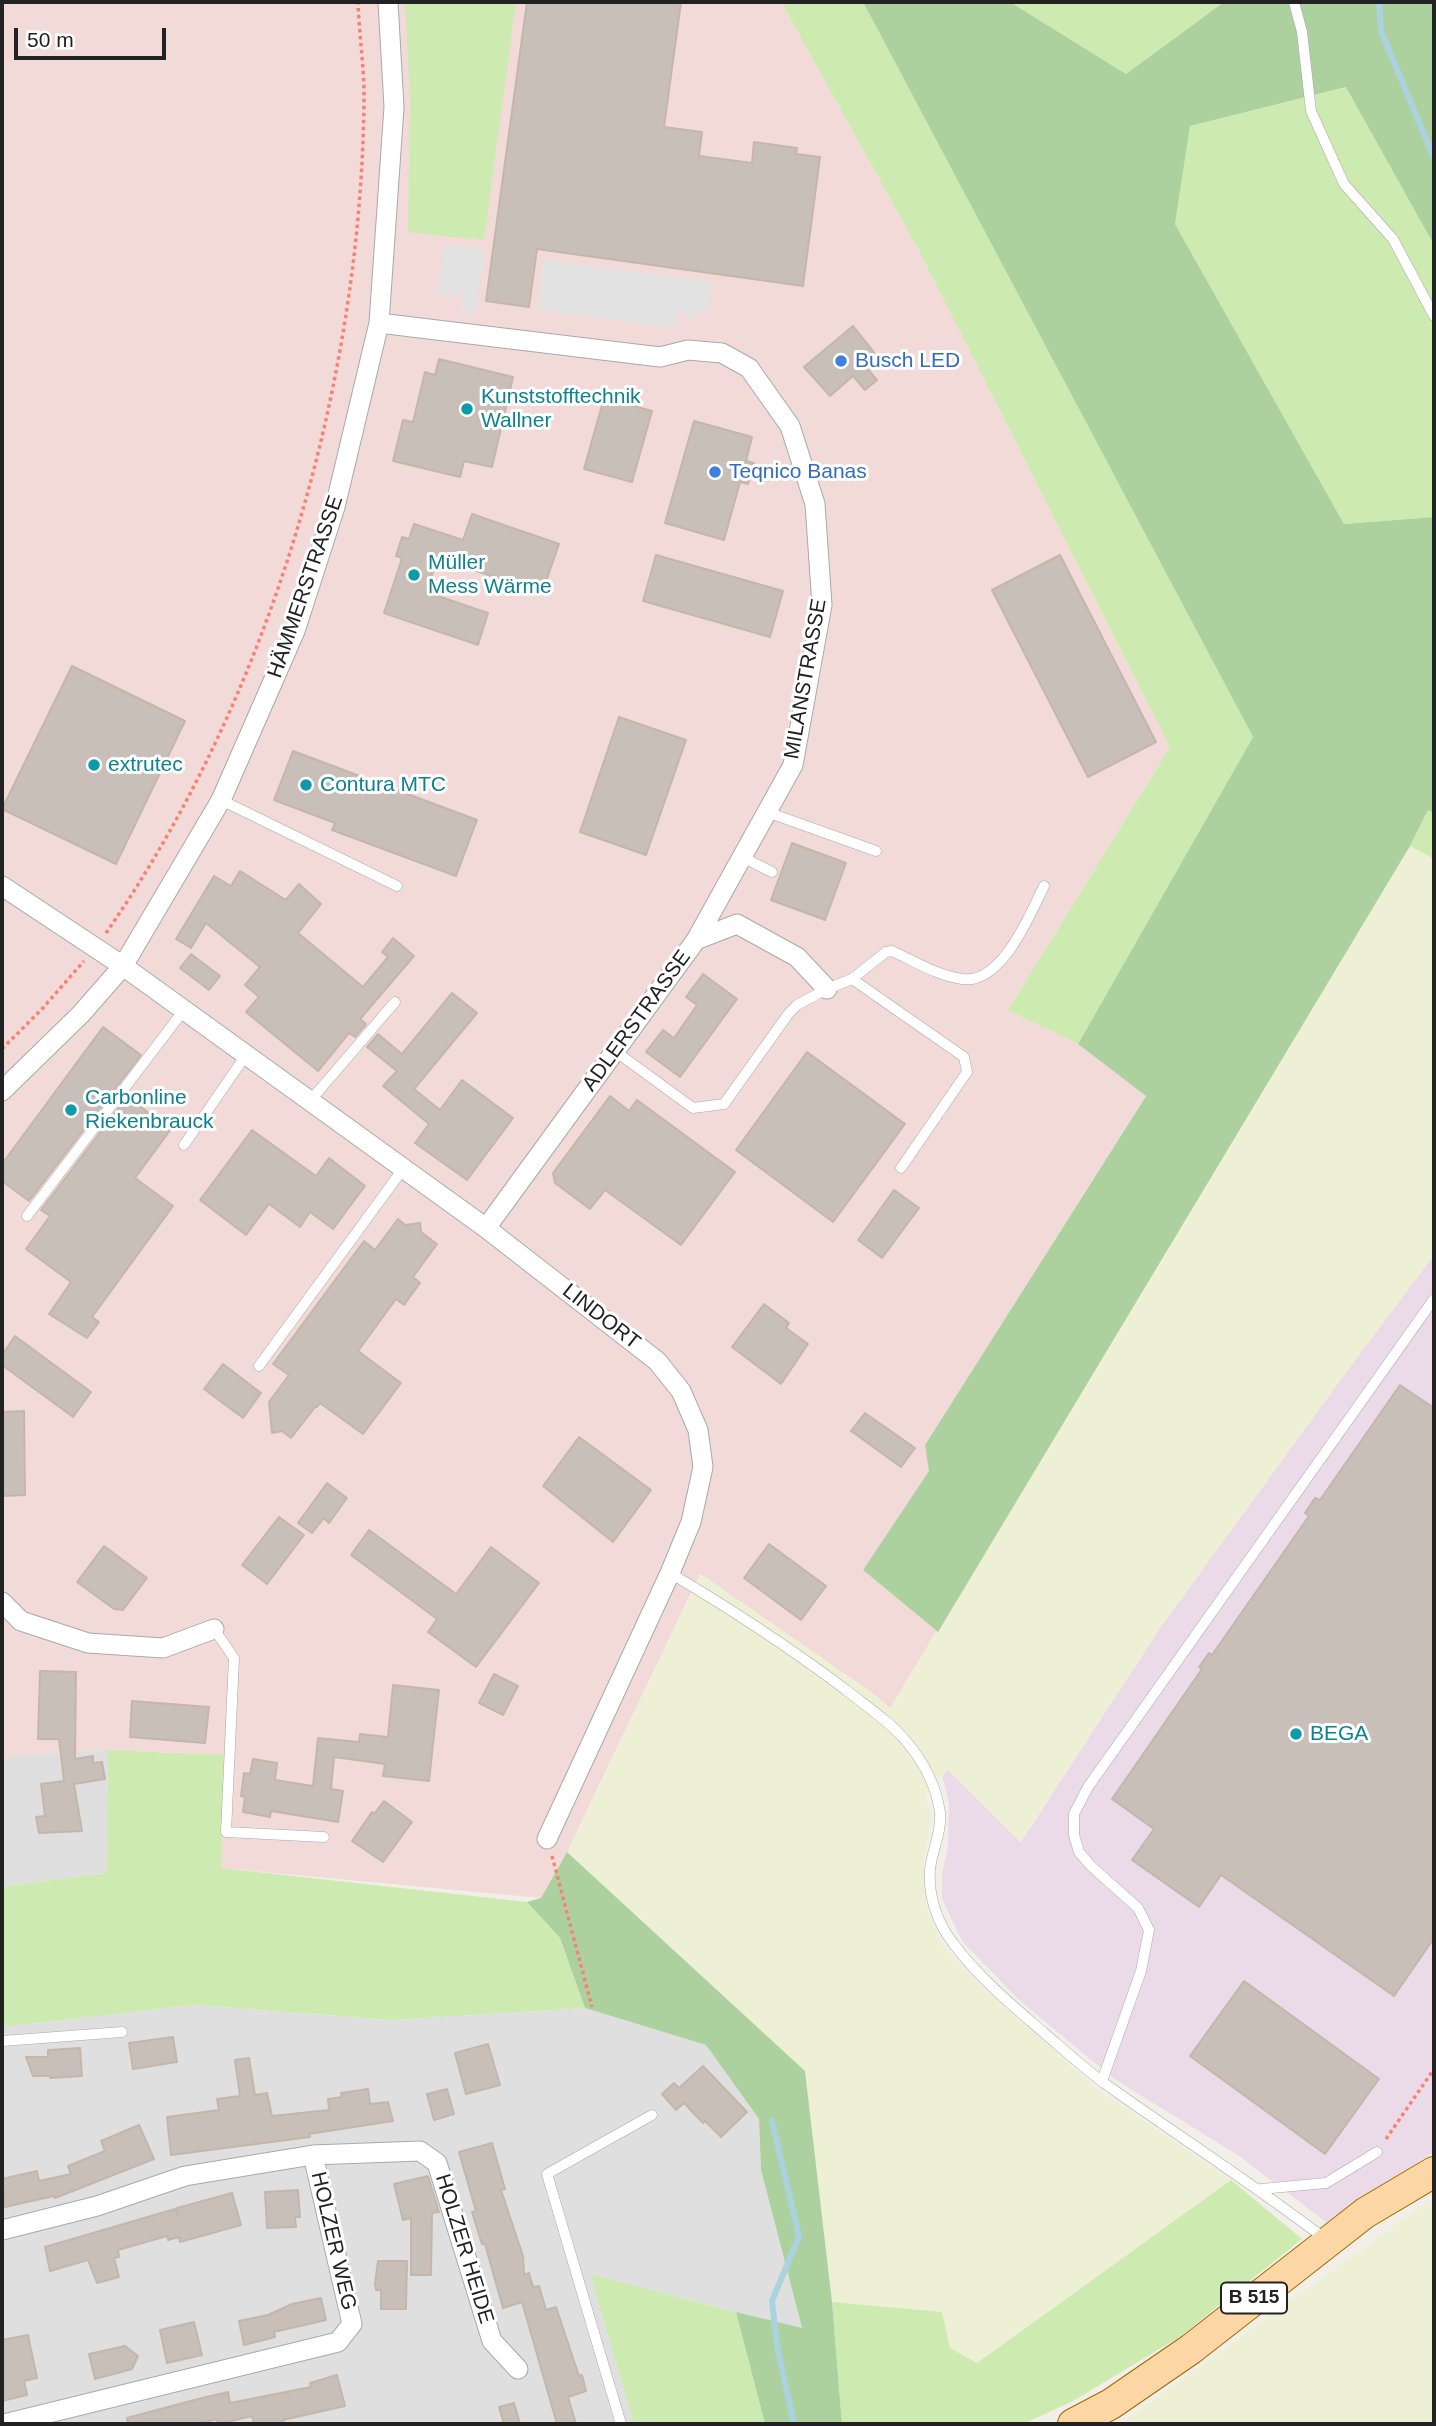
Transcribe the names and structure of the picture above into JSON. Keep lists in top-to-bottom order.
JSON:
{
  "streets": {
    "main road": ["B 515"],
    "street": [
      "HÄMMERSTRASSE",
      "MILANSTRASSE",
      "ADLERSTRASSE",
      "LINDORT",
      "HOLZER WEG",
      "HOLZER HEIDE"
    ]
  },
  "crossings": [
    ["HÄMMERSTRASSE", "MILANSTRASSE"],
    ["HÄMMERSTRASSE", "LINDORT"],
    ["MILANSTRASSE", "ADLERSTRASSE"],
    ["ADLERSTRASSE", "LINDORT"],
    ["HOLZER WEG", "HOLZER HEIDE"]
  ],
  "places": [
    "Busch LED",
    "Kunststofftechnik Wallner",
    "Teqnico Banas",
    "Müller Mess Wärme",
    "extrutec",
    "Contura MTC",
    "Carbonline Riekenbrauck",
    "BEGA"
  ],
  "scale_bar": "50 m"
}
